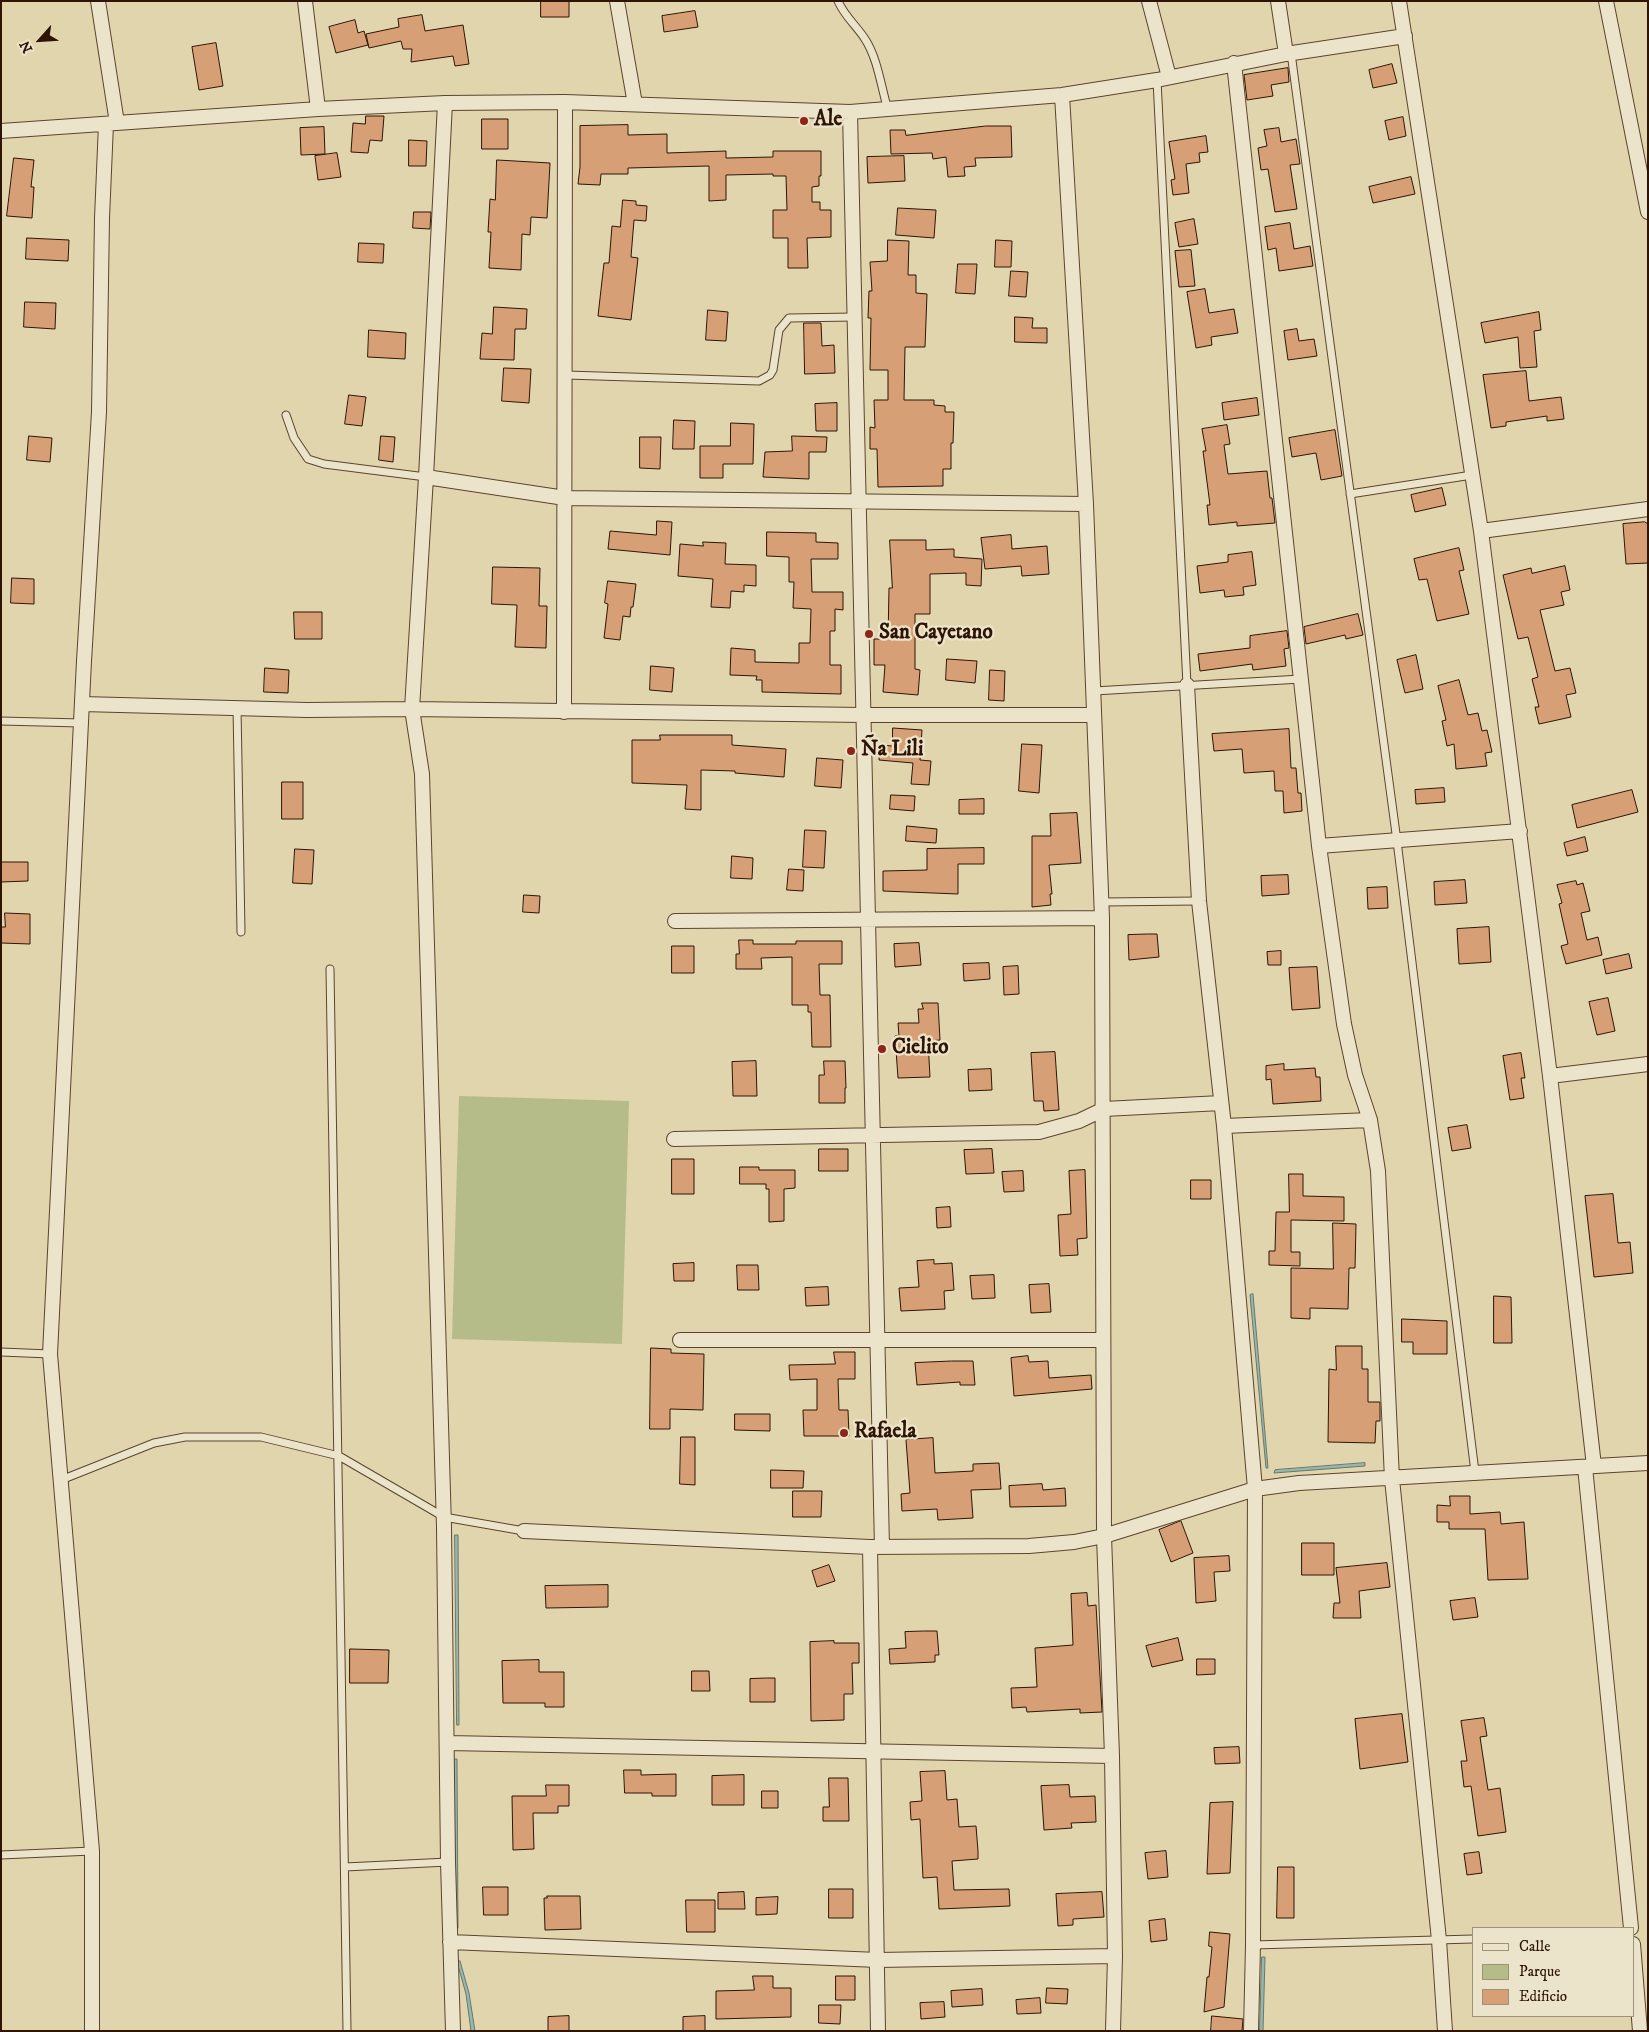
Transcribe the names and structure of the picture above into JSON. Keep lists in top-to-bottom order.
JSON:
{
  "places": [
    "Ale",
    "San Cayetano",
    "Ña Lili",
    "Cielito",
    "Rafaela"
  ],
  "legend": ["Calle", "Parque", "Edificio"],
  "north": "bottom left"
}
